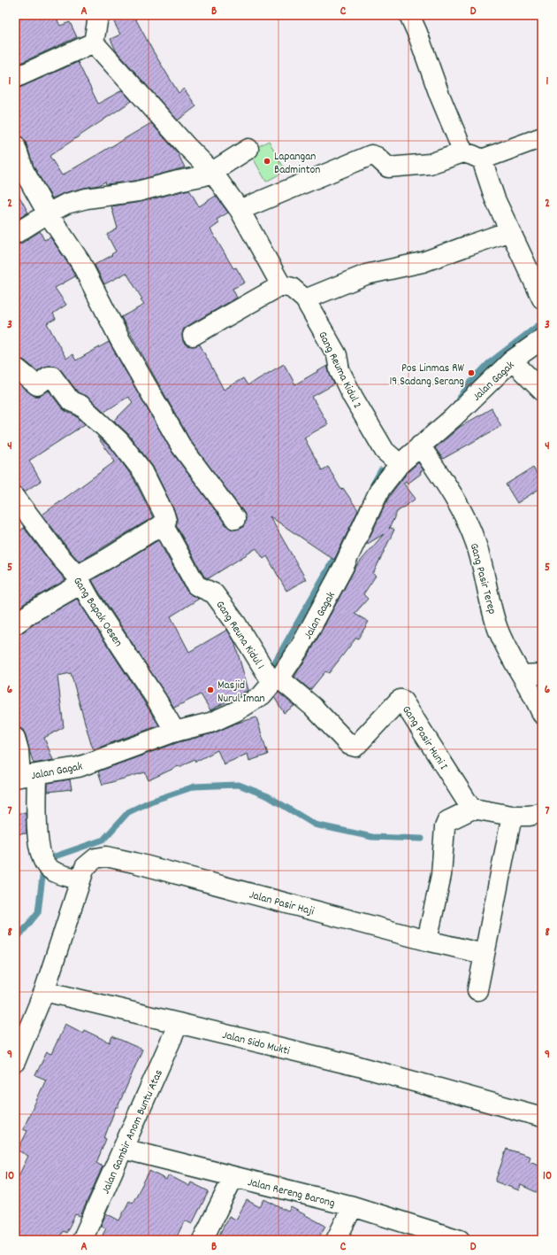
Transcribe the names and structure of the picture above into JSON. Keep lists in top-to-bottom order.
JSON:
{
  "streets": {
    "street": [
      "Gang Reuma Kidul 2",
      "Jalan Gagak",
      "Gang Pasir Terep",
      "Gang Bapak Oesen",
      "Gang Reuna Kidul 1",
      "Gang Pasir Huni I",
      "Jalan Pasir Haji",
      "Jalan Sido Mukti",
      "Jalan Gambir Anom Buntu Atas",
      "Jalan Rereng Barong"
    ]
  },
  "crossings": [
    ["Gang Reuma Kidul 2", "Jalan Gagak"],
    ["Jalan Gagak", "Gang Pasir Terep"],
    ["Jalan Gagak", "Gang Bapak Oesen"],
    ["Jalan Gagak", "Gang Reuna Kidul 1"],
    ["Jalan Gagak", "Gang Pasir Huni I"],
    ["Gang Reuna Kidul 1", "Gang Pasir Huni I"],
    ["Jalan Pasir Haji", "Jalan Sido Mukti"],
    ["Jalan Sido Mukti", "Jalan Gambir Anom Buntu Atas"],
    ["Jalan Gambir Anom Buntu Atas", "Jalan Rereng Barong"]
  ],
  "places": ["Lapangan Badminton", "Pos Linmas RW 19 Sadang Serang", "Masjid Nurul Iman"],
  "grid": {
    "columns": [
      "A",
      "B",
      "C",
      "D"
    ],
    "rows": [
      "1",
      "2",
      "3",
      "4",
      "5",
      "6",
      "7",
      "8",
      "9",
      "10"
    ]
  }
}
